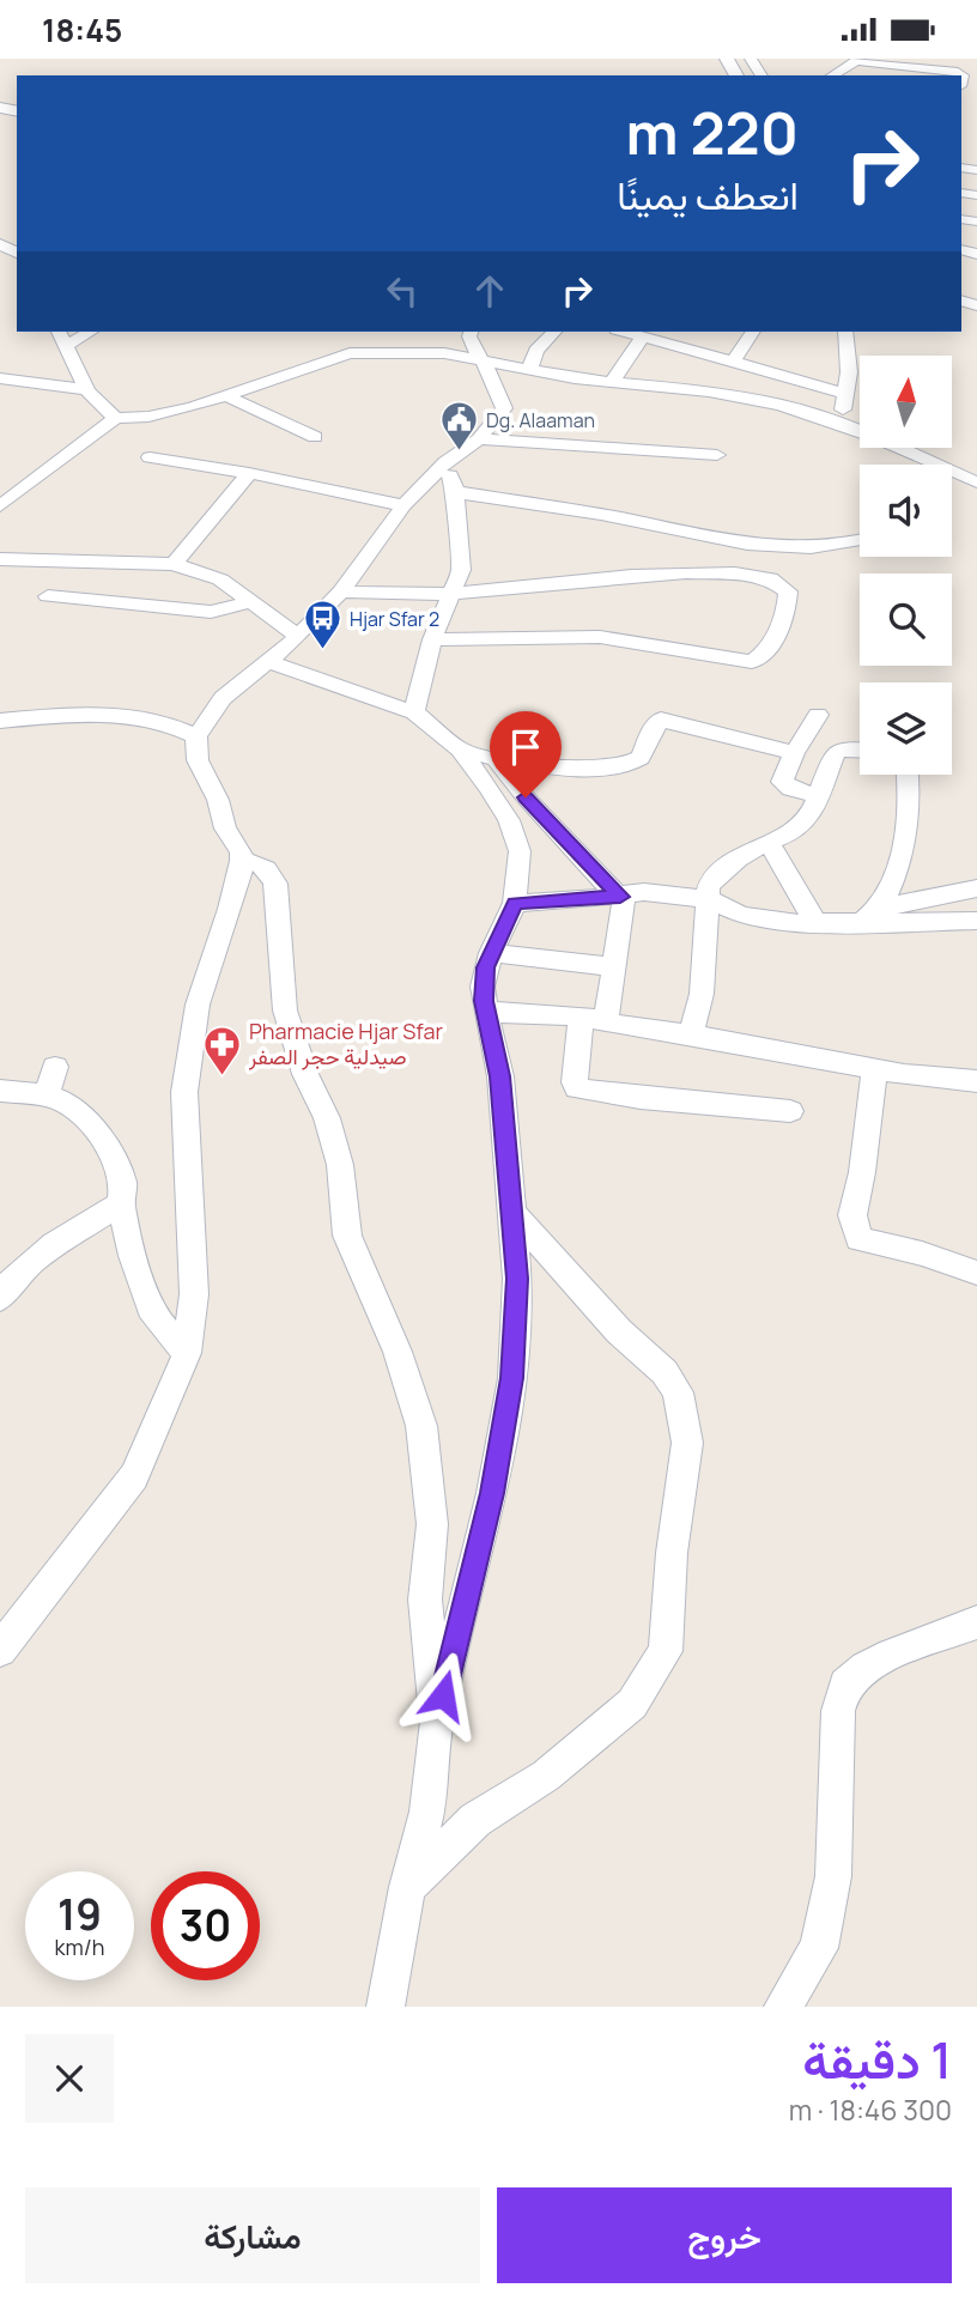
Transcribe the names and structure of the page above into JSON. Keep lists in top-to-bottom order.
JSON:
{
  "places": {
    "public building": ["Dg. Alaaman"],
    "bus stop": ["Hjar Sfar 2"],
    "pharmacy": ["Pharmacie Hjar Sfar صيدلية حجر الصفر"]
  },
  "north": "top",
  "page": {
    "status": "18:45",
    "turn": ["220 m", "انعطف يمينًا"],
    "speed": "19 km/h",
    "limit": "30",
    "heading": ["1 دقيقة", "300 m · 18:46"],
    "buttons": ["خروج", "مشاركة"]
  }
}
